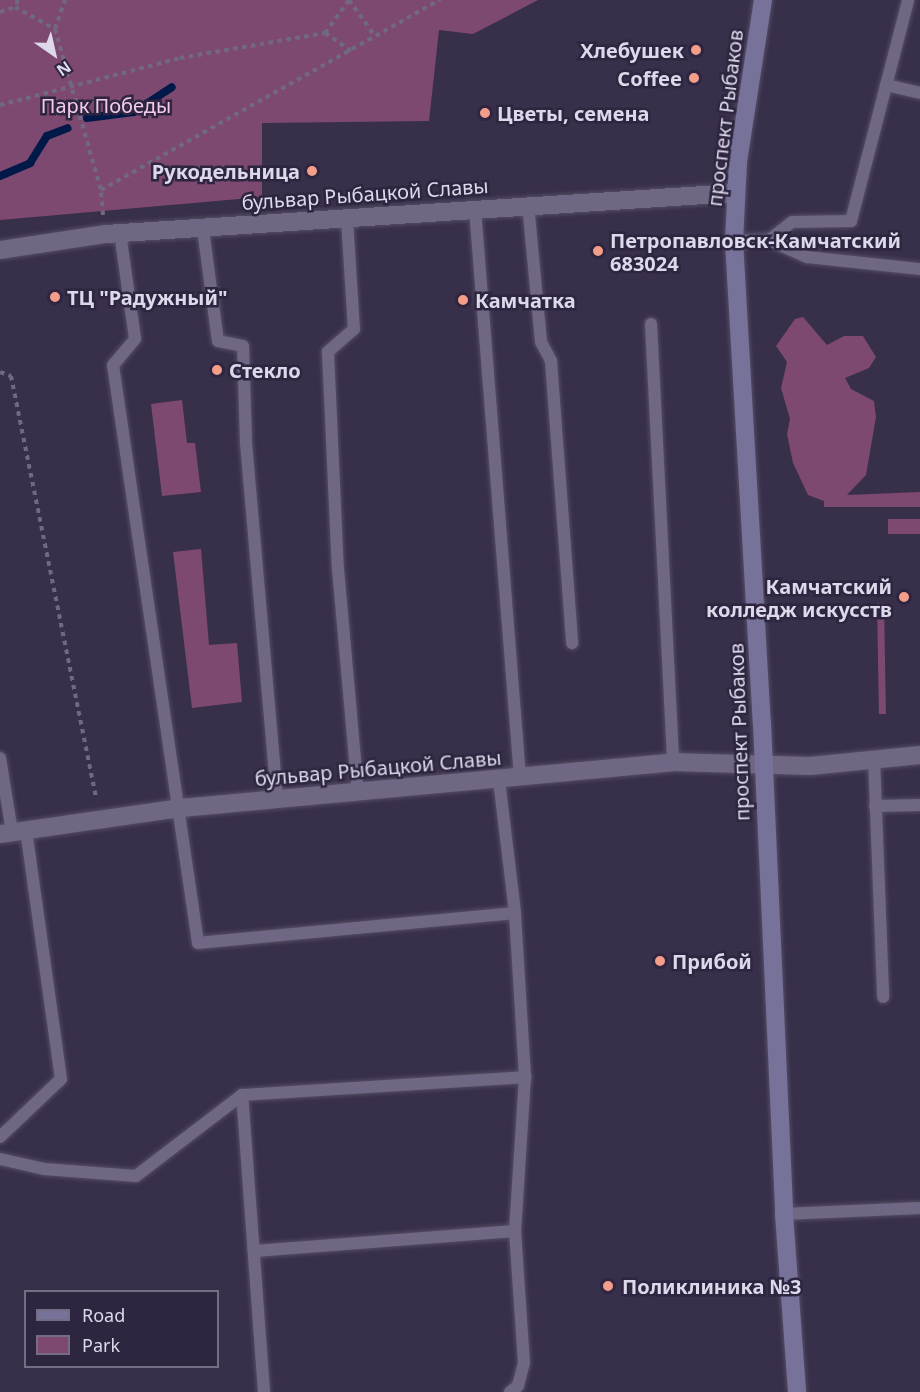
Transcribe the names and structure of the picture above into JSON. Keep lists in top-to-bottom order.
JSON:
{
  "streets": {
    "main road": ["проспект Рыбаков"],
    "street": ["бульвар Рыбацкой Славы"]
  },
  "crossings": [
    ["проспект Рыбаков", "бульвар Рыбацкой Славы"]
  ],
  "parks": ["Парк Победы"],
  "places": [
    "Хлебушек",
    "Coffee",
    "Цветы, семена",
    "Рукодельница",
    "Петропавловск-Камчатский 683024",
    "ТЦ \"Радужный\"",
    "Камчатка",
    "Стекло",
    "Камчатский колледж искусств",
    "Прибой",
    "Поликлиника №3"
  ],
  "legend": ["Road", "Park"],
  "north": "bottom right"
}
